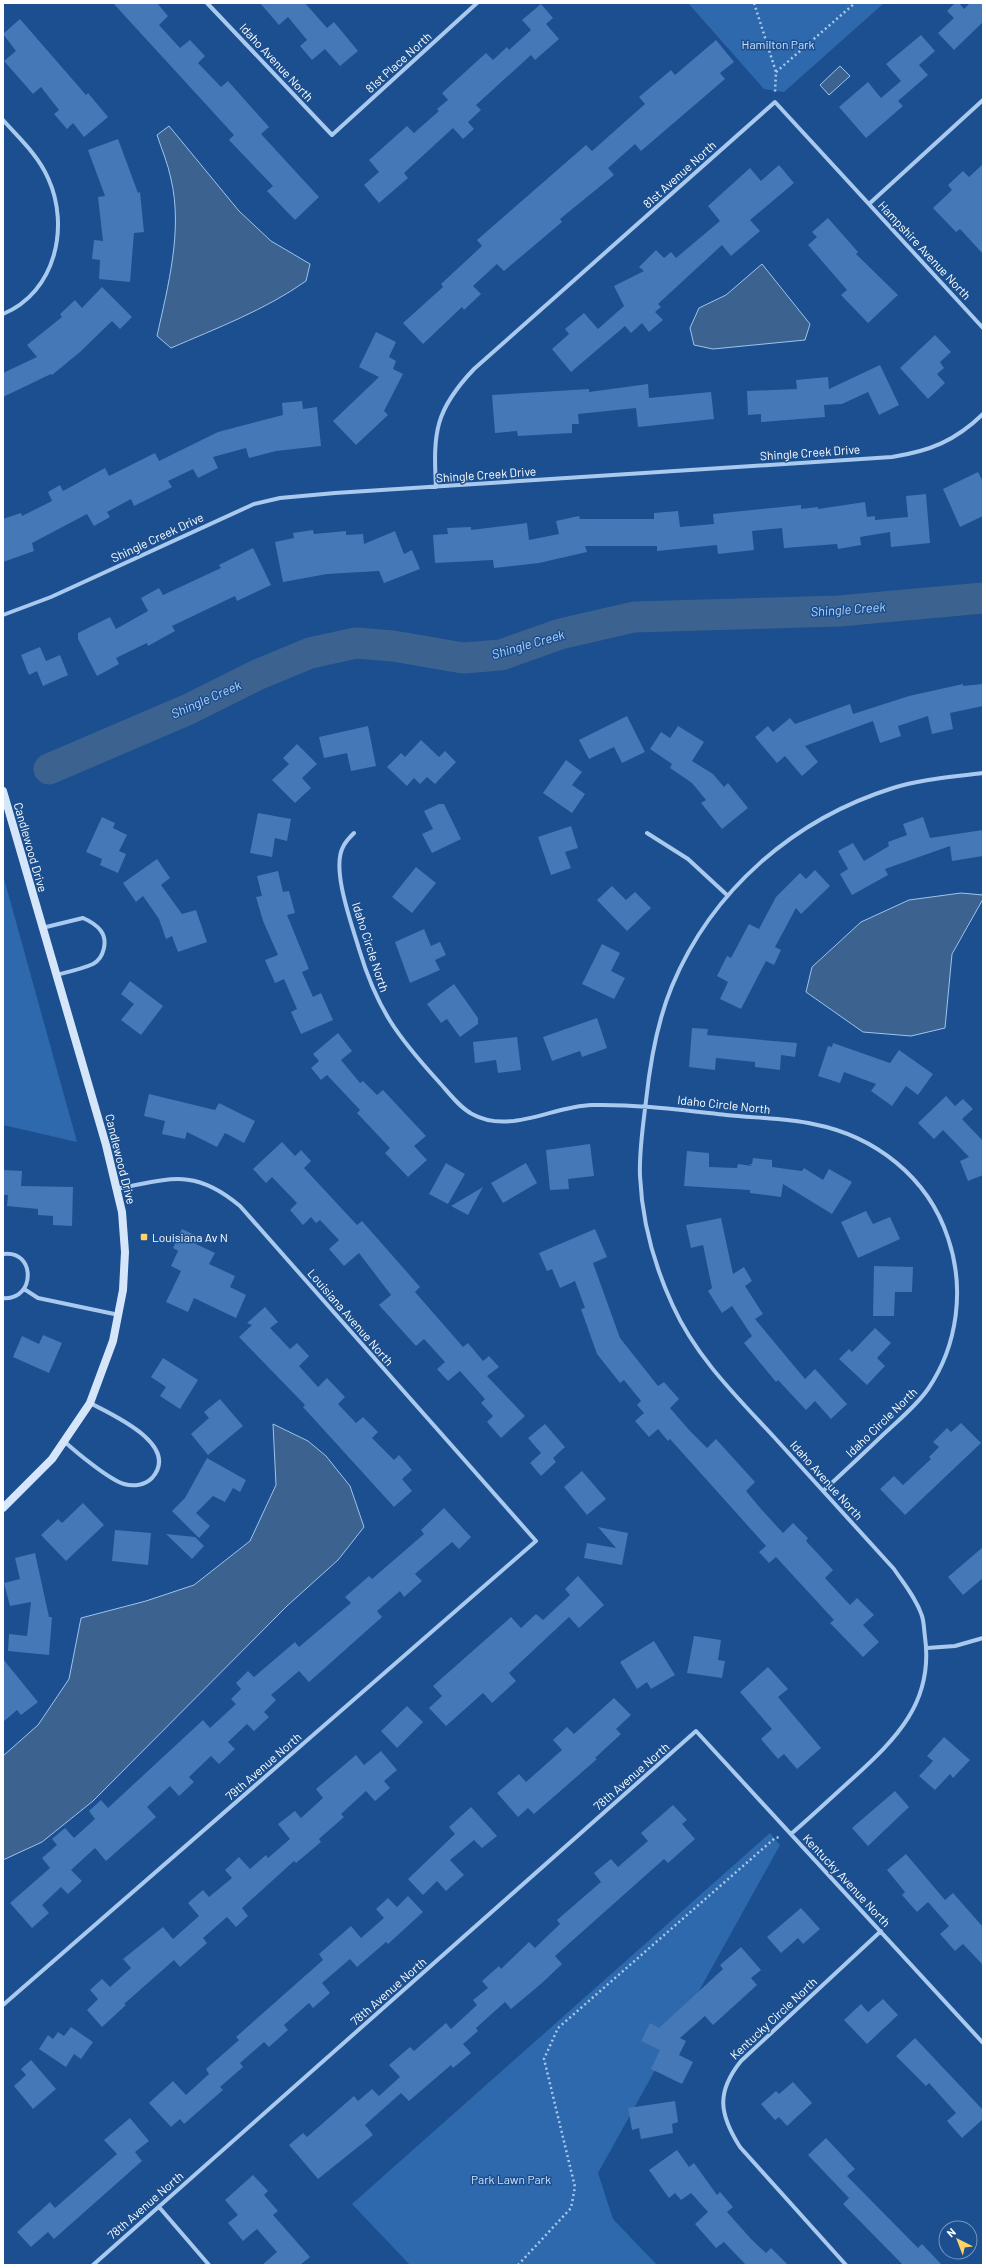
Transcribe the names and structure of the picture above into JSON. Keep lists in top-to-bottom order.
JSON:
{
  "streets": {
    "street": [
      "Idaho Avenue North",
      "81st Place North",
      "81st Avenue North",
      "Hampshire Avenue North",
      "Shingle Creek Drive",
      "Candlewood Drive",
      "Idaho Circle North",
      "Louisiana Avenue North",
      "79th Avenue North",
      "78th Avenue North",
      "Kentucky Avenue North",
      "Kentucky Circle North"
    ]
  },
  "crossings": [
    ["Idaho Avenue North", "81st Place North"],
    ["Idaho Avenue North", "Idaho Circle North"],
    ["Idaho Avenue North", "Kentucky Avenue North"],
    ["81st Avenue North", "Shingle Creek Drive"],
    ["Candlewood Drive", "Louisiana Avenue North"],
    ["Louisiana Avenue North", "79th Avenue North"],
    ["78th Avenue North", "Kentucky Avenue North"],
    ["Kentucky Avenue North", "Kentucky Circle North"]
  ],
  "water": ["Shingle Creek"],
  "parks": ["Hamilton Park", "Park Lawn Park"],
  "places": {
    "transit": ["Louisiana Av N"]
  },
  "north": "top left"
}
